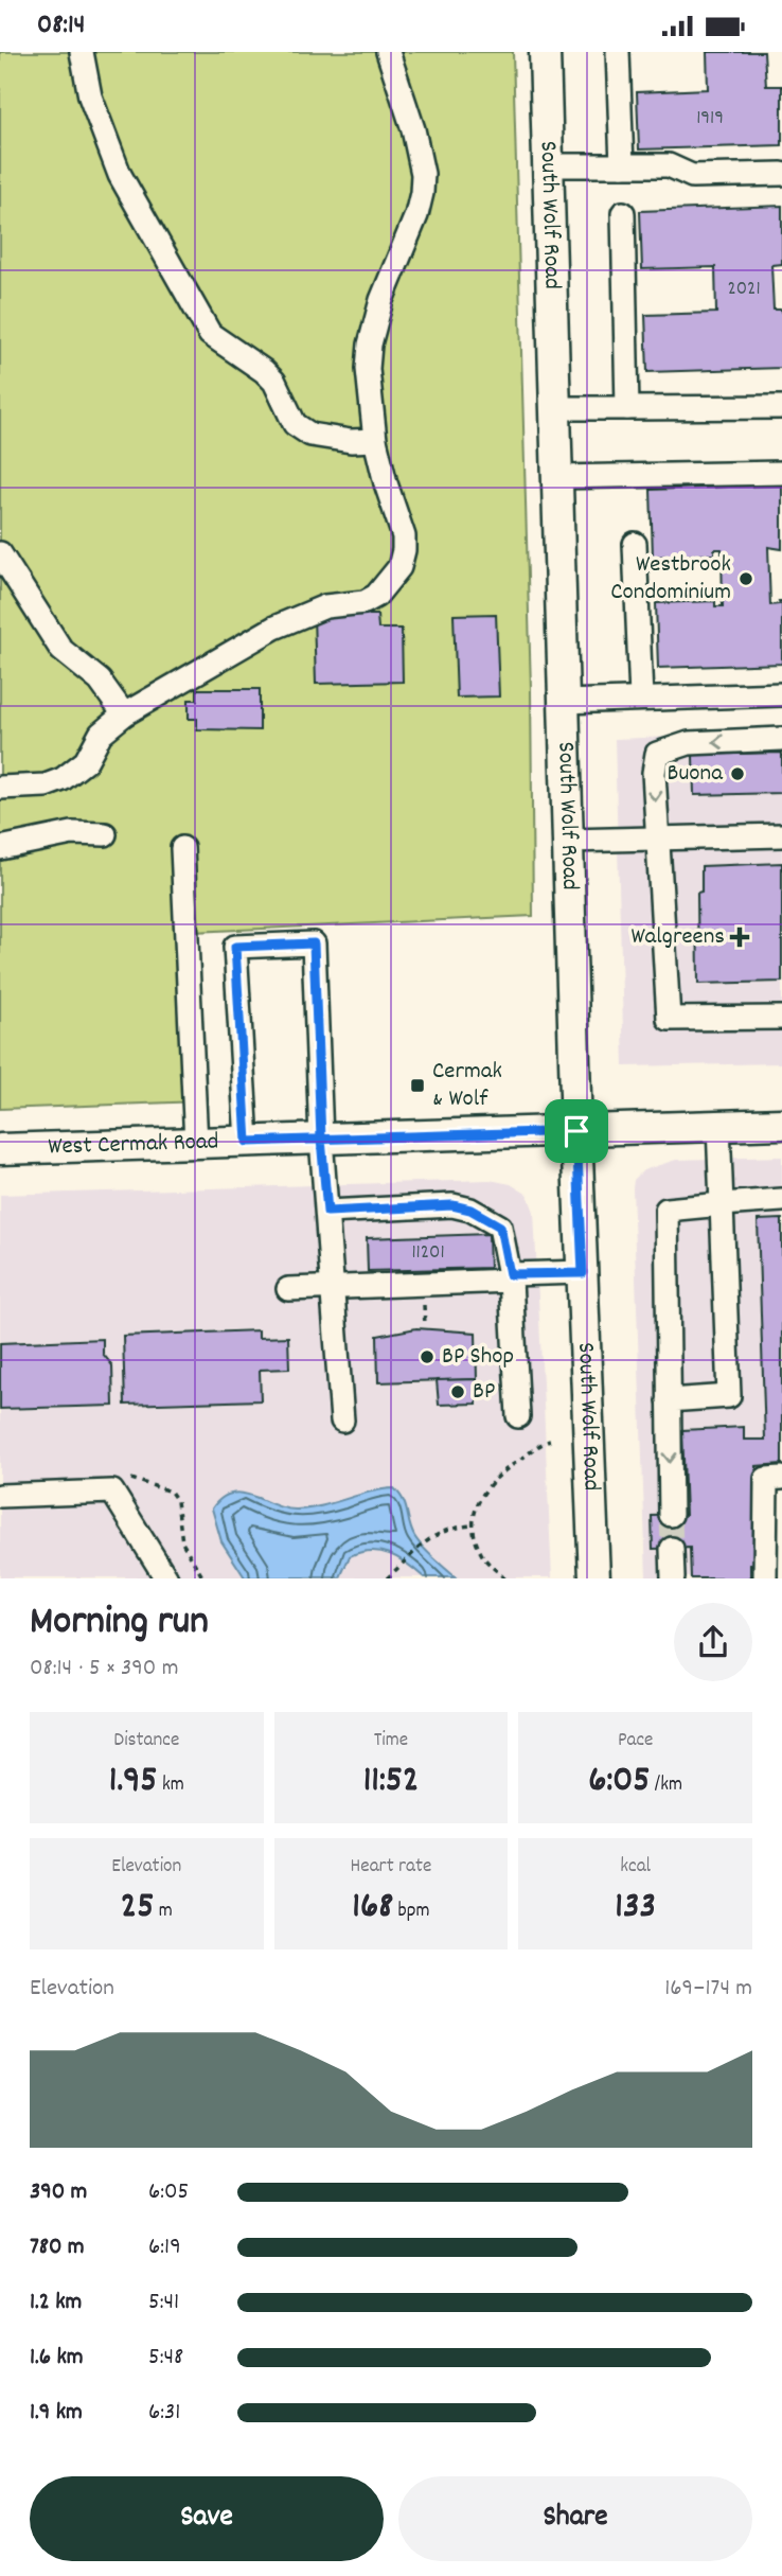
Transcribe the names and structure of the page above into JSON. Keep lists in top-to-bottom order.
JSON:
{
  "streets": {
    "main road": ["South Wolf Road", "West Cermak Road"]
  },
  "crossings": [
    ["South Wolf Road", "West Cermak Road"]
  ],
  "places": {
    "other": [
      "Westbrook Condominium",
      "Buona",
      "BP Shop",
      "BP"
    ],
    "health": ["Walgreens"],
    "transit": ["Cermak & Wolf"]
  },
  "house_numbers": ["1919", "2021", "11201"],
  "page": {
    "status": "08:14",
    "heading": ["Morning run", "08:14 · 5 × 390 m"],
    "stats": [
      ["Distance", "1.95 km"],
      ["Time", "11:52"],
      ["Pace", "6:05 /km"],
      ["Elevation", "25 m"],
      ["Heart rate", "168 bpm"],
      ["kcal", "133"]
    ],
    "chart": ["Elevation", "169–174 m"],
    "list": [
      {
        "name": "390 m",
        "note": "6:05"
      },
      {
        "name": "780 m",
        "note": "6:19"
      },
      {
        "name": "1.2 km",
        "note": "5:41"
      },
      {
        "name": "1.6 km",
        "note": "5:48"
      },
      {
        "name": "1.9 km",
        "note": "6:31"
      }
    ],
    "buttons": ["Save", "Share"]
  }
}
